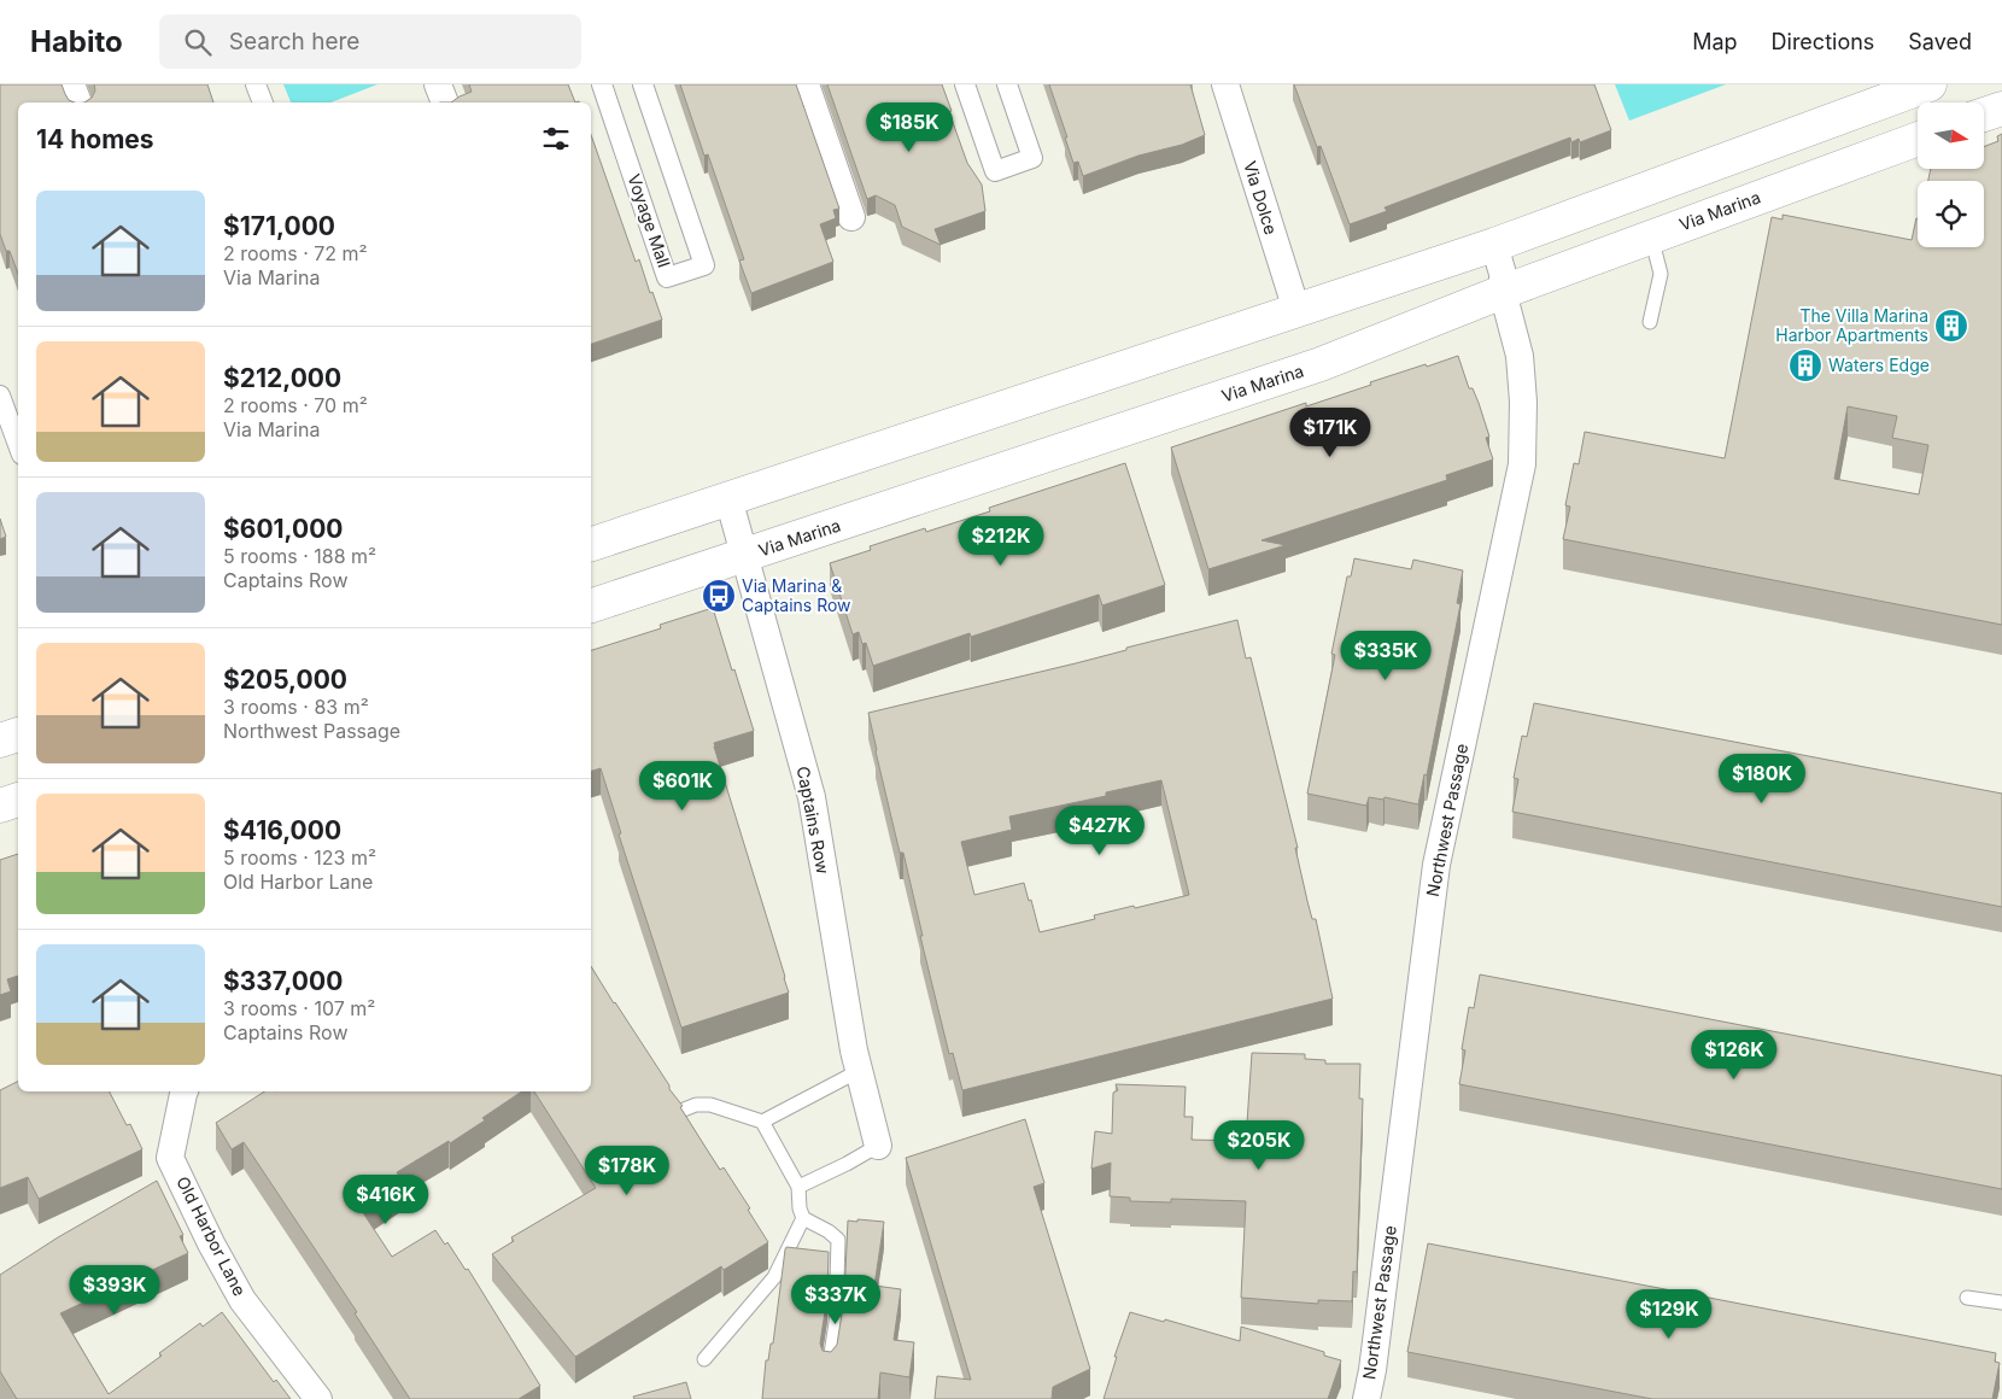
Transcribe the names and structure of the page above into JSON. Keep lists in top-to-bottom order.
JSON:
{
  "streets": {
    "street": [
      "Via Dolce",
      "Via Marina",
      "Voyage Mall",
      "Captains Row",
      "Northwest Passage",
      "Old Harbor Lane"
    ]
  },
  "crossings": [
    ["Via Marina", "Captains Row"],
    ["Via Marina", "Northwest Passage"]
  ],
  "places": {
    "building": ["The Villa Marina Harbor Apartments", "Waters Edge"],
    "bus stop": ["Via Marina & Captains Row"]
  },
  "north": "right",
  "page": {
    "header": "Habito",
    "search": "Search here",
    "nav": ["Map", "Directions", "Saved"],
    "price": [
      "$185K",
      "$171K",
      "$212K",
      "$335K",
      "$180K",
      "$601K",
      "$427K",
      "$126K",
      "$205K",
      "$178K",
      "$416K",
      "$393K",
      "$337K",
      "$129K"
    ],
    "heading": "14 homes",
    "list": [
      {
        "name": "$171,000",
        "note": "2 rooms · 72 m² · Via Marina"
      },
      {
        "name": "$212,000",
        "note": "2 rooms · 70 m² · Via Marina"
      },
      {
        "name": "$601,000",
        "note": "5 rooms · 188 m² · Captains Row"
      },
      {
        "name": "$205,000",
        "note": "3 rooms · 83 m² · Northwest Passage"
      },
      {
        "name": "$416,000",
        "note": "5 rooms · 123 m² · Old Harbor Lane"
      },
      {
        "name": "$337,000",
        "note": "3 rooms · 107 m² · Captains Row"
      }
    ]
  }
}
